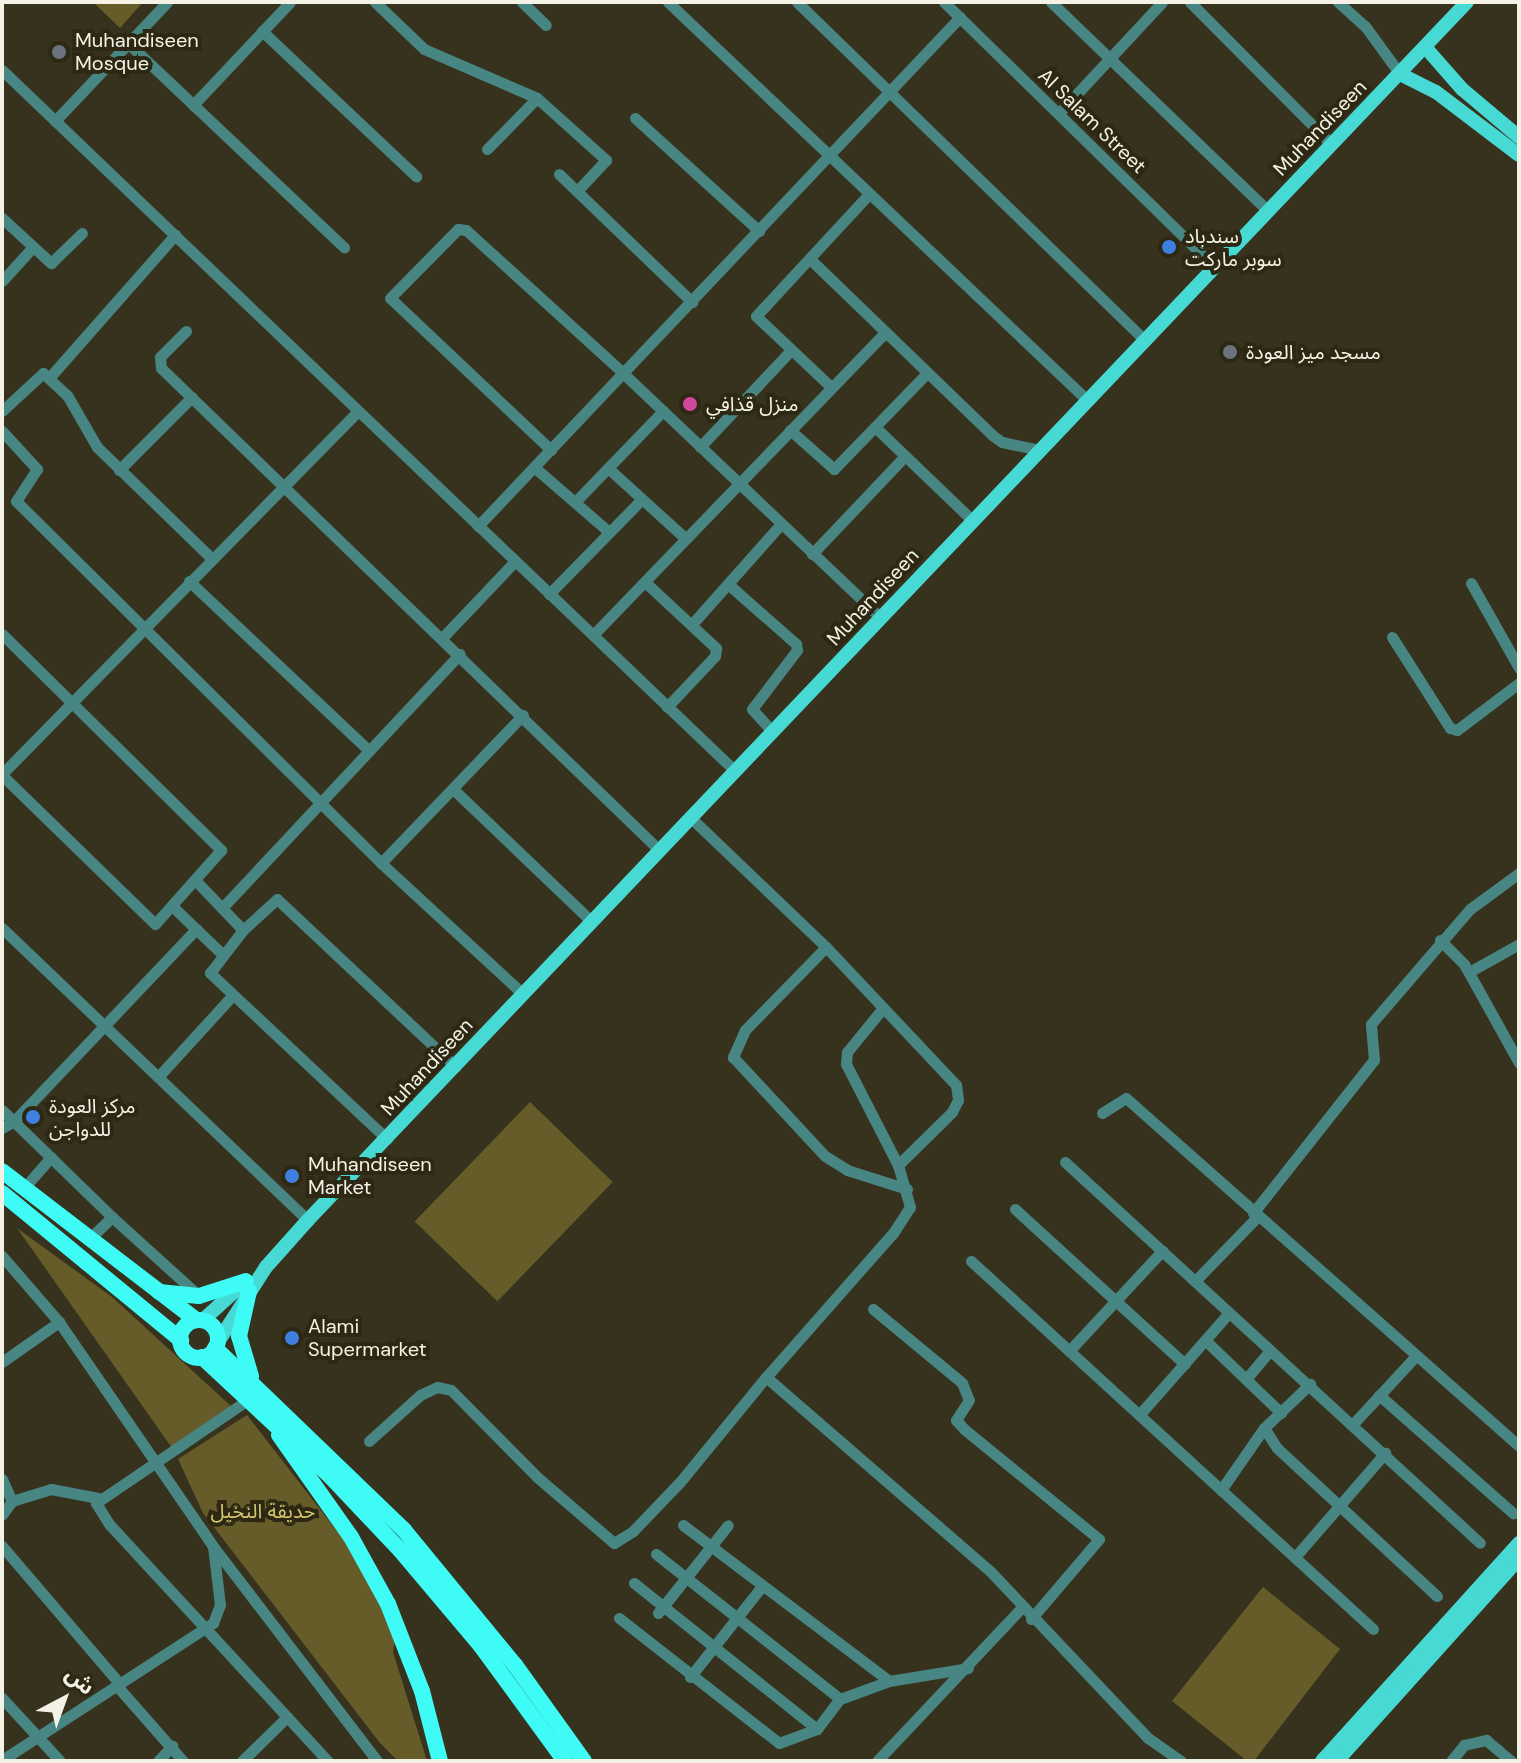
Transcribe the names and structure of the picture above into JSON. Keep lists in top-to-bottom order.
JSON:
{
  "streets": {
    "main road": ["Muhandiseen"],
    "street": ["Al Salam Street"]
  },
  "crossings": [
    ["Al Salam Street", "Muhandiseen"]
  ],
  "parks": ["حديقة النخيل"],
  "places": [
    "Muhandiseen Mosque",
    "سندباد سوبر ماركت",
    "مسجد ميز العودة",
    "منزل قذافي",
    "مركز العودة للدواجن",
    "Muhandiseen Market",
    "Alami Supermarket"
  ],
  "north": "top right"
}
